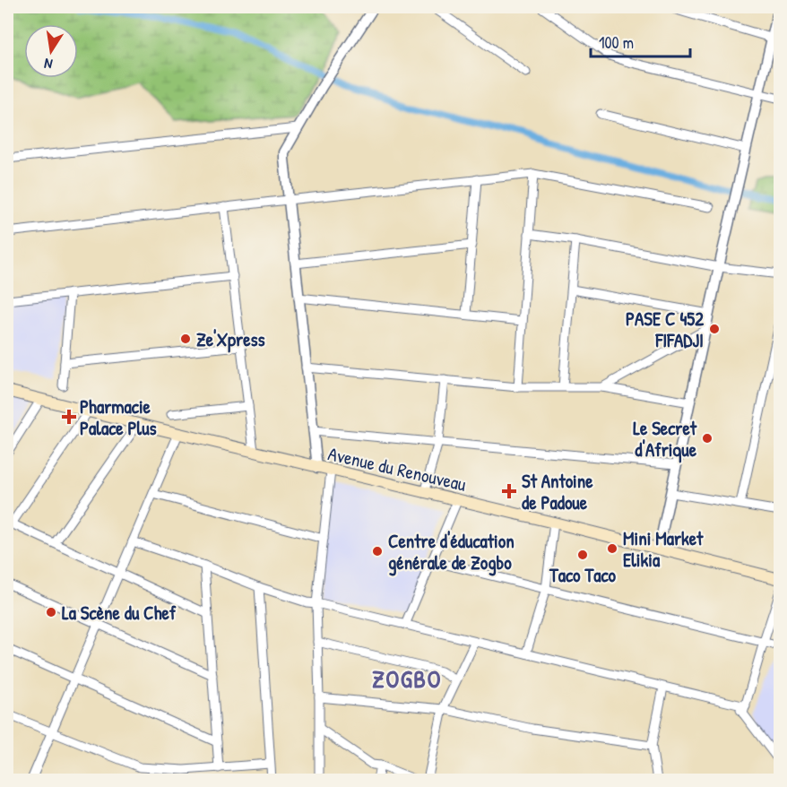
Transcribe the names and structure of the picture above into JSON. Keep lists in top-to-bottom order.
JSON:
{
  "streets": {
    "main road": ["Avenue du Renouveau"]
  },
  "districts": ["ZOGBO"],
  "places": {
    "other": [
      "PASE C 452 FIFADJI",
      "Ze'Xpress",
      "Le Secret d'Afrique",
      "Mini Market Elikia",
      "Centre d'éducation générale de Zogbo",
      "Taco Taco",
      "La Scène du Chef"
    ],
    "health": ["Pharmacie Palace Plus", "St Antoine de Padoue"]
  },
  "scale_bar": "100 m",
  "north": "bottom"
}
